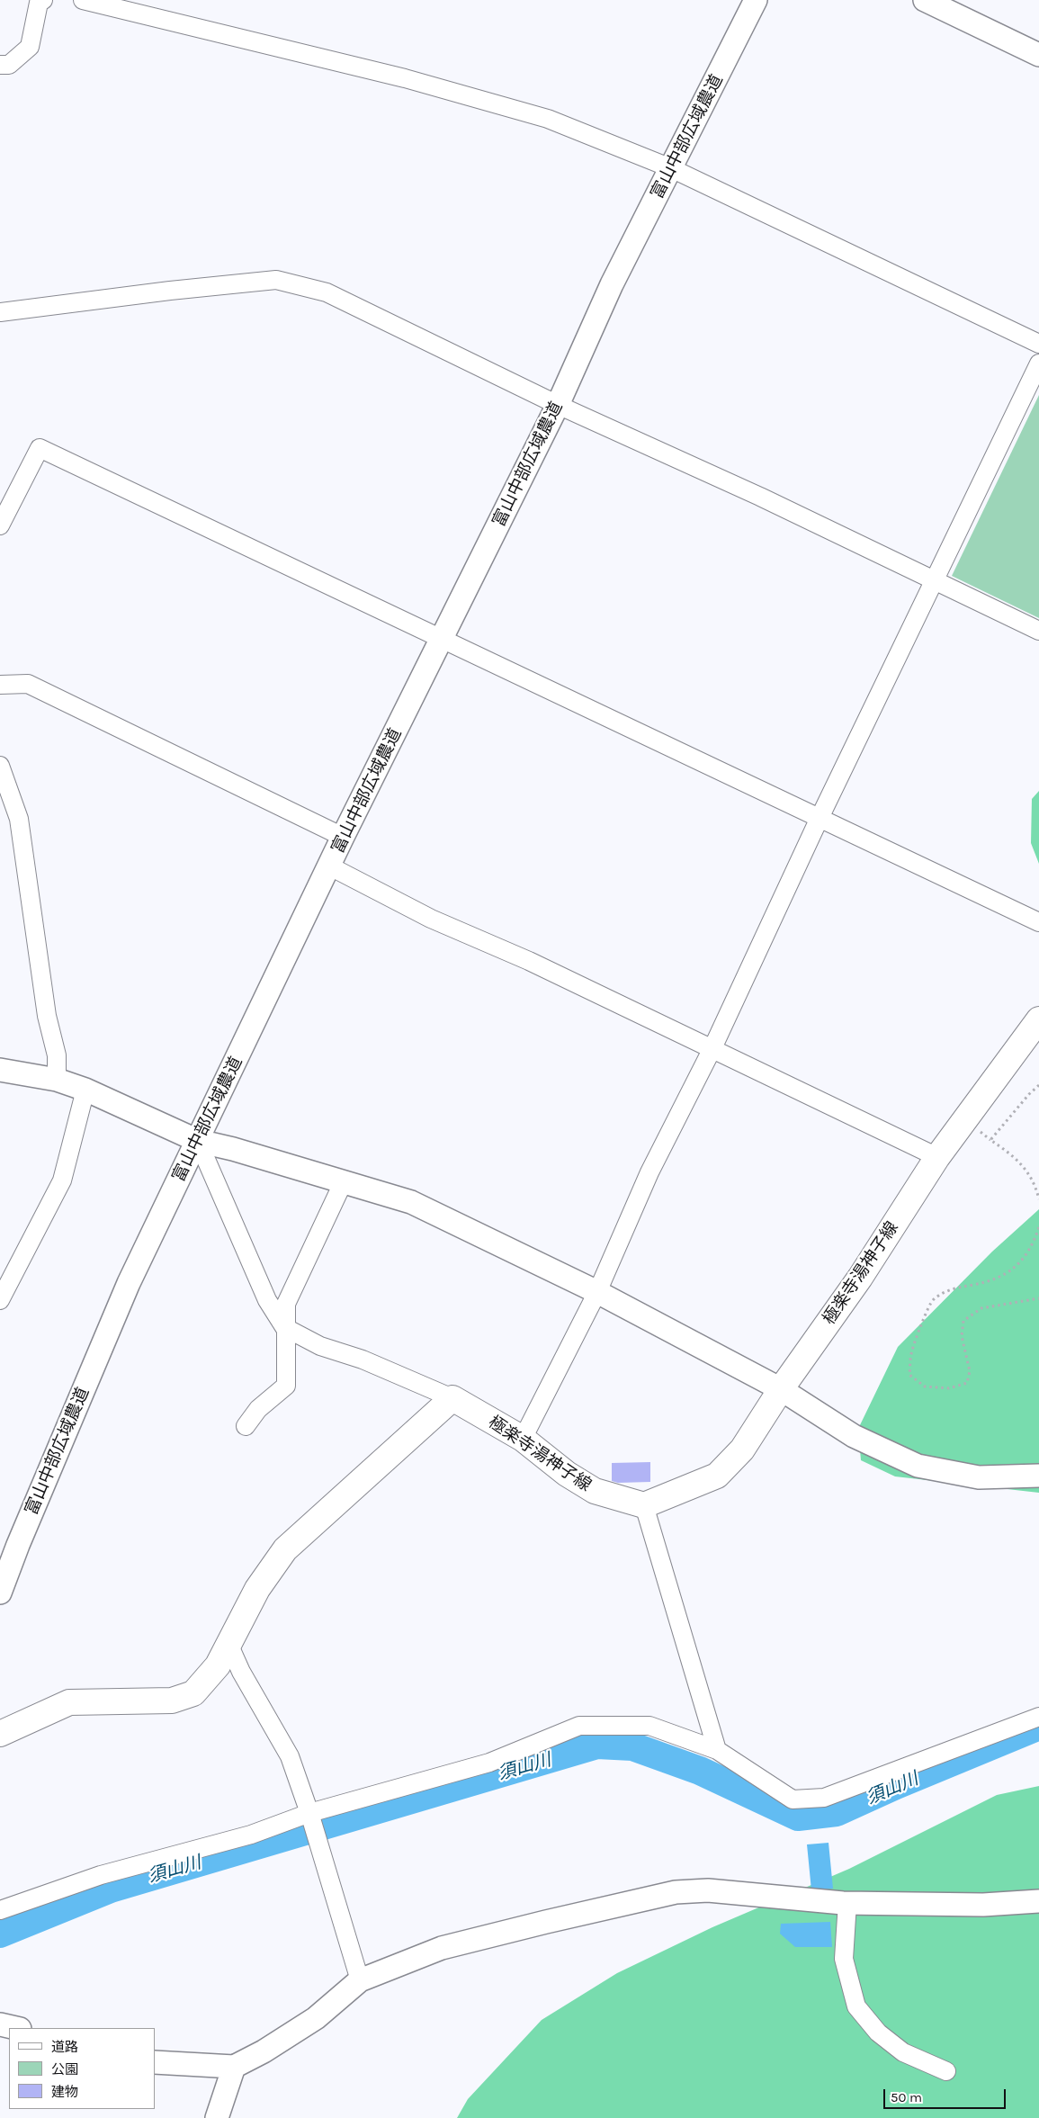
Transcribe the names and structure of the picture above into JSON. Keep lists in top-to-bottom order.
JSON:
{
  "streets": {
    "main road": ["極楽寺湯神子線"],
    "street": ["富山中部広域農道"]
  },
  "water": ["須山川"],
  "legend": ["道路", "公園", "建物"],
  "scale_bar": "50 m"
}
